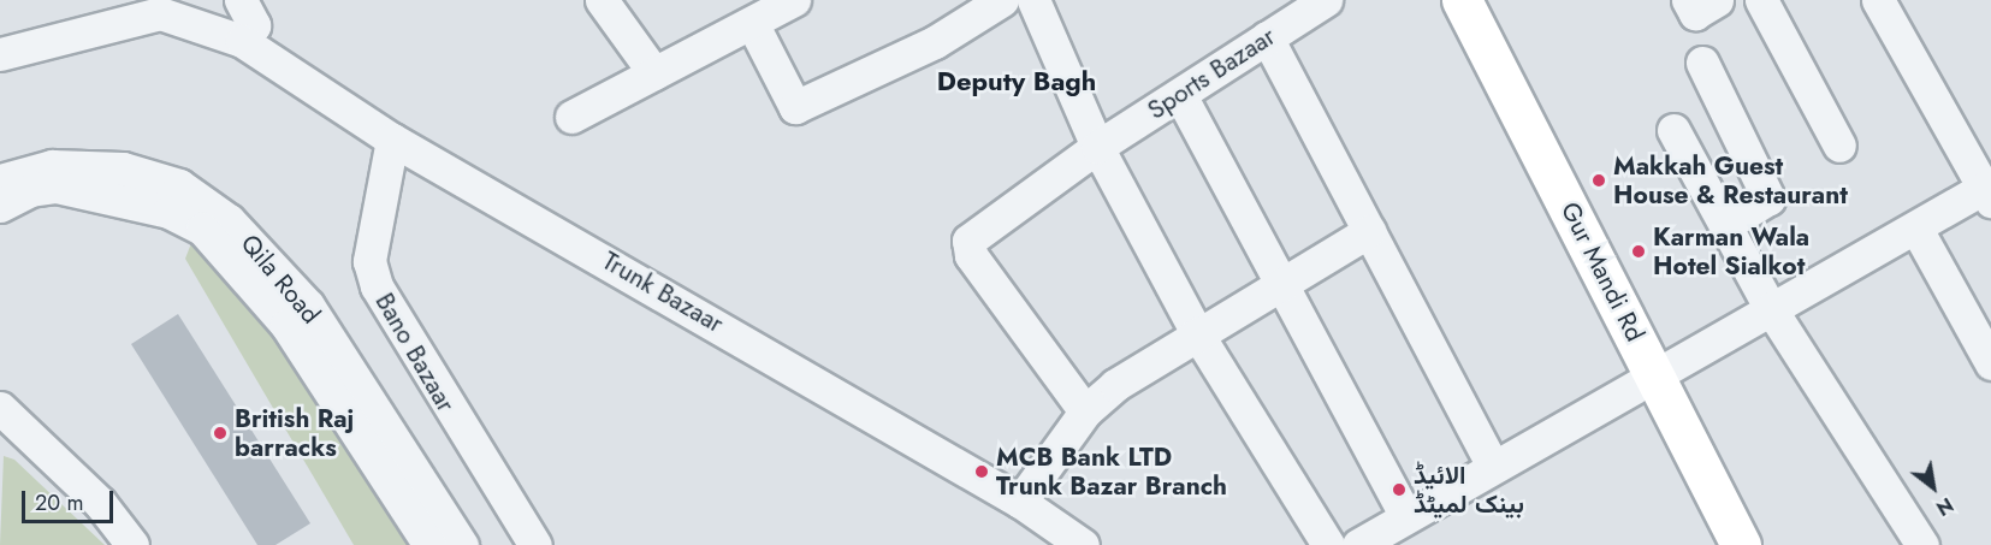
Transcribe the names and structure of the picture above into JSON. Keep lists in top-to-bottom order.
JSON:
{
  "streets": {
    "main road": ["Gur Mandi Rd"],
    "street": [
      "Sports Bazaar",
      "Qila Road",
      "Trunk Bazaar",
      "Bano Bazaar"
    ]
  },
  "crossings": [
    ["Trunk Bazaar", "Bano Bazaar"]
  ],
  "districts": ["Deputy Bagh"],
  "places": [
    "Makkah Guest House & Restaurant",
    "Karman Wala Hotel Sialkot",
    "British Raj barracks",
    "MCB Bank LTD Trunk Bazar Branch",
    "الائیڈ بینک لمیٹڈ"
  ],
  "scale_bar": "20 m",
  "north": "bottom right"
}
